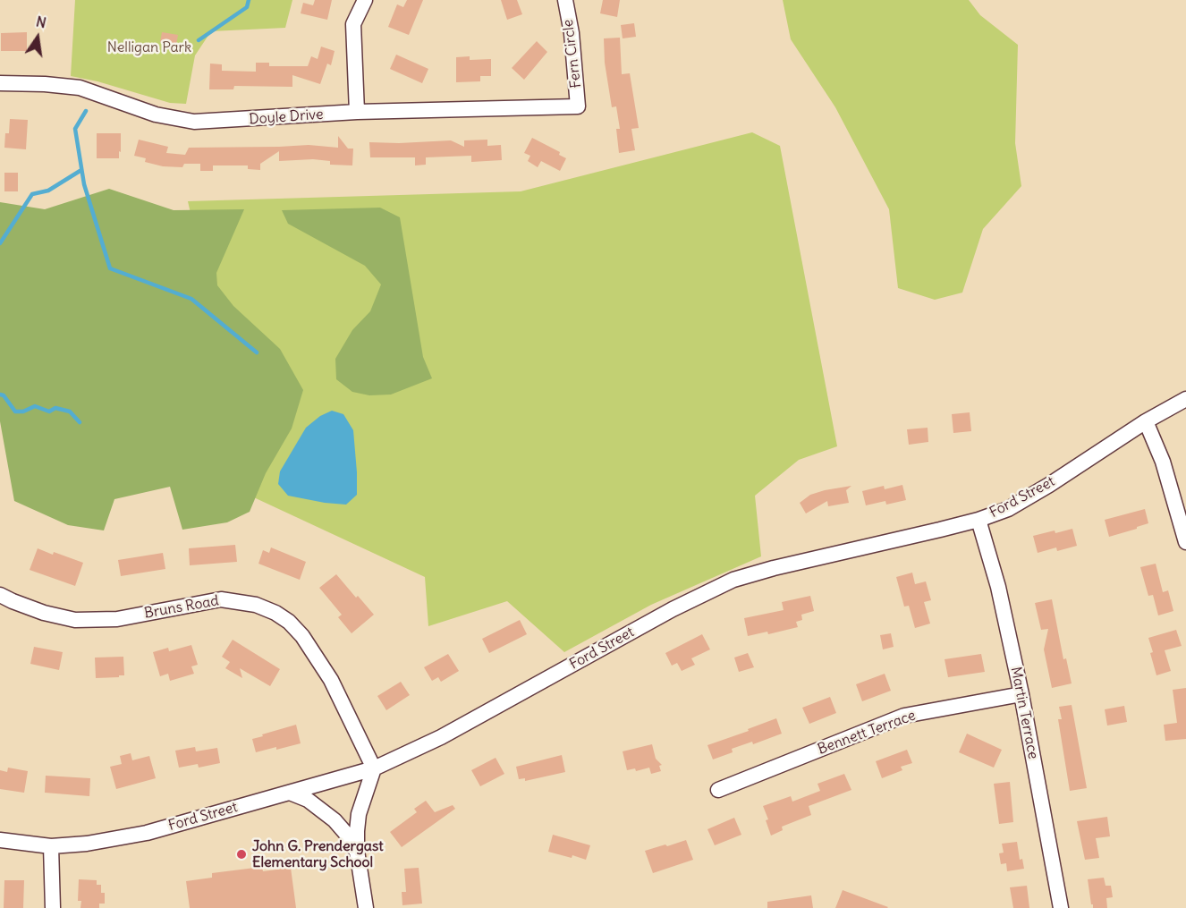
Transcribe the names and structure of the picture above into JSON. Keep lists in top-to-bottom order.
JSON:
{
  "streets": {
    "street": [
      "Fern Circle",
      "Doyle Drive",
      "Ford Street",
      "Bruns Road",
      "Martin Terrace",
      "Bennett Terrace"
    ]
  },
  "crossings": [
    ["Fern Circle", "Doyle Drive"],
    ["Ford Street", "Bruns Road"],
    ["Ford Street", "Martin Terrace"],
    ["Martin Terrace", "Bennett Terrace"]
  ],
  "parks": ["Nelligan Park"],
  "places": ["John G. Prendergast Elementary School"],
  "north": "top"
}
